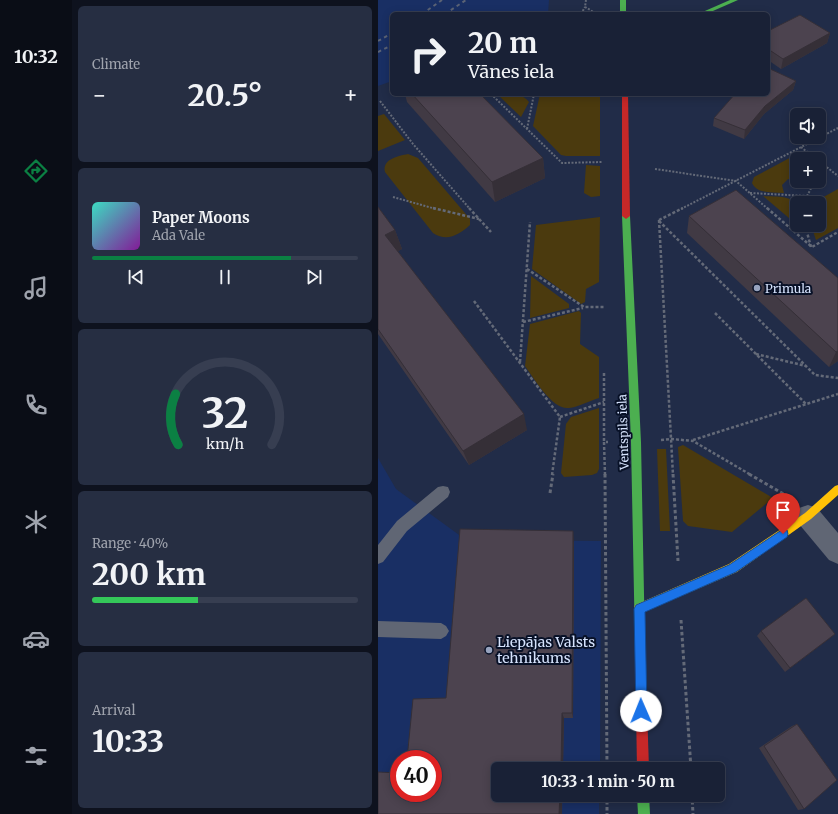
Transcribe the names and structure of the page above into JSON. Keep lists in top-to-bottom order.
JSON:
{
  "streets": {
    "street": ["Ventspils iela"]
  },
  "places": ["Primula", "Liepājas Valsts tehnikums"],
  "page": {
    "tabs": "10:32",
    "tile": [
      "Climate",
      ["Range · 40%", "200 km"],
      ["Arrival", "10:33"]
    ],
    "turn": ["20 m", "Vānes iela"],
    "heat": ["−", "20.5°", "+"],
    "map_buttons": ["+", "−"],
    "song": ["Paper Moons", "Ada Vale"],
    "limit": "40",
    "trip": "10:33 · 1 min · 50 m",
    "gauge": ["32", "km/h"]
  }
}
